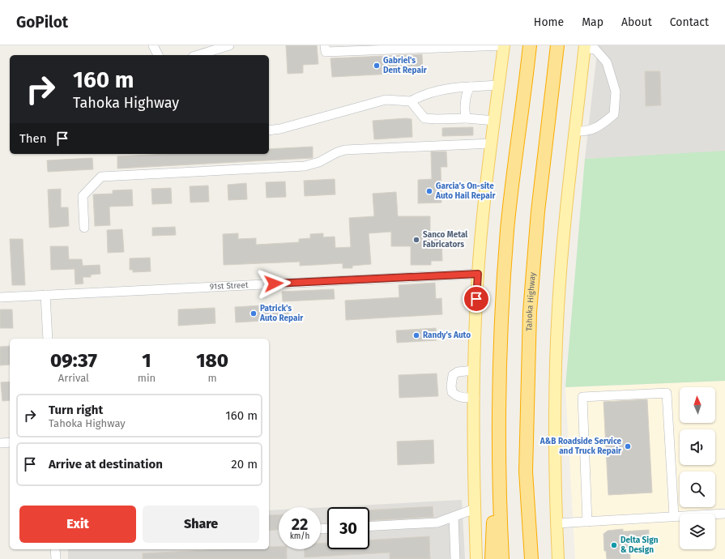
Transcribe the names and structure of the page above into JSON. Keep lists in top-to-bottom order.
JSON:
{
  "streets": {
    "highway": ["Tahoka Highway"],
    "street": ["91st Street"]
  },
  "places": [
    "Gabriel's Dent Repair",
    "Garcia’s On-site Auto Hail Repair",
    "Sanco Metal Fabricators",
    "Patrick's Auto Repair",
    "Randy's Auto",
    "A&B Roadside Service and Truck Repair",
    "Delta Sign & Design"
  ],
  "north": "top",
  "page": {
    "header": "GoPilot",
    "nav": [
      "Home",
      "Map",
      "About",
      "Contact"
    ],
    "turn": ["160 m", "Tahoka Highway"],
    "then": "Then",
    "eta": [
      "09:37",
      "Arrival",
      "1",
      "min",
      "180",
      "m"
    ],
    "list": [
      {
        "name": "Turn right",
        "note": "Tahoka Highway",
        "value": "160 m"
      },
      {
        "name": "Arrive at destination",
        "value": "20 m"
      }
    ],
    "buttons": ["Exit", "Share"],
    "speed": "22 km/h",
    "limit": "30"
  }
}
